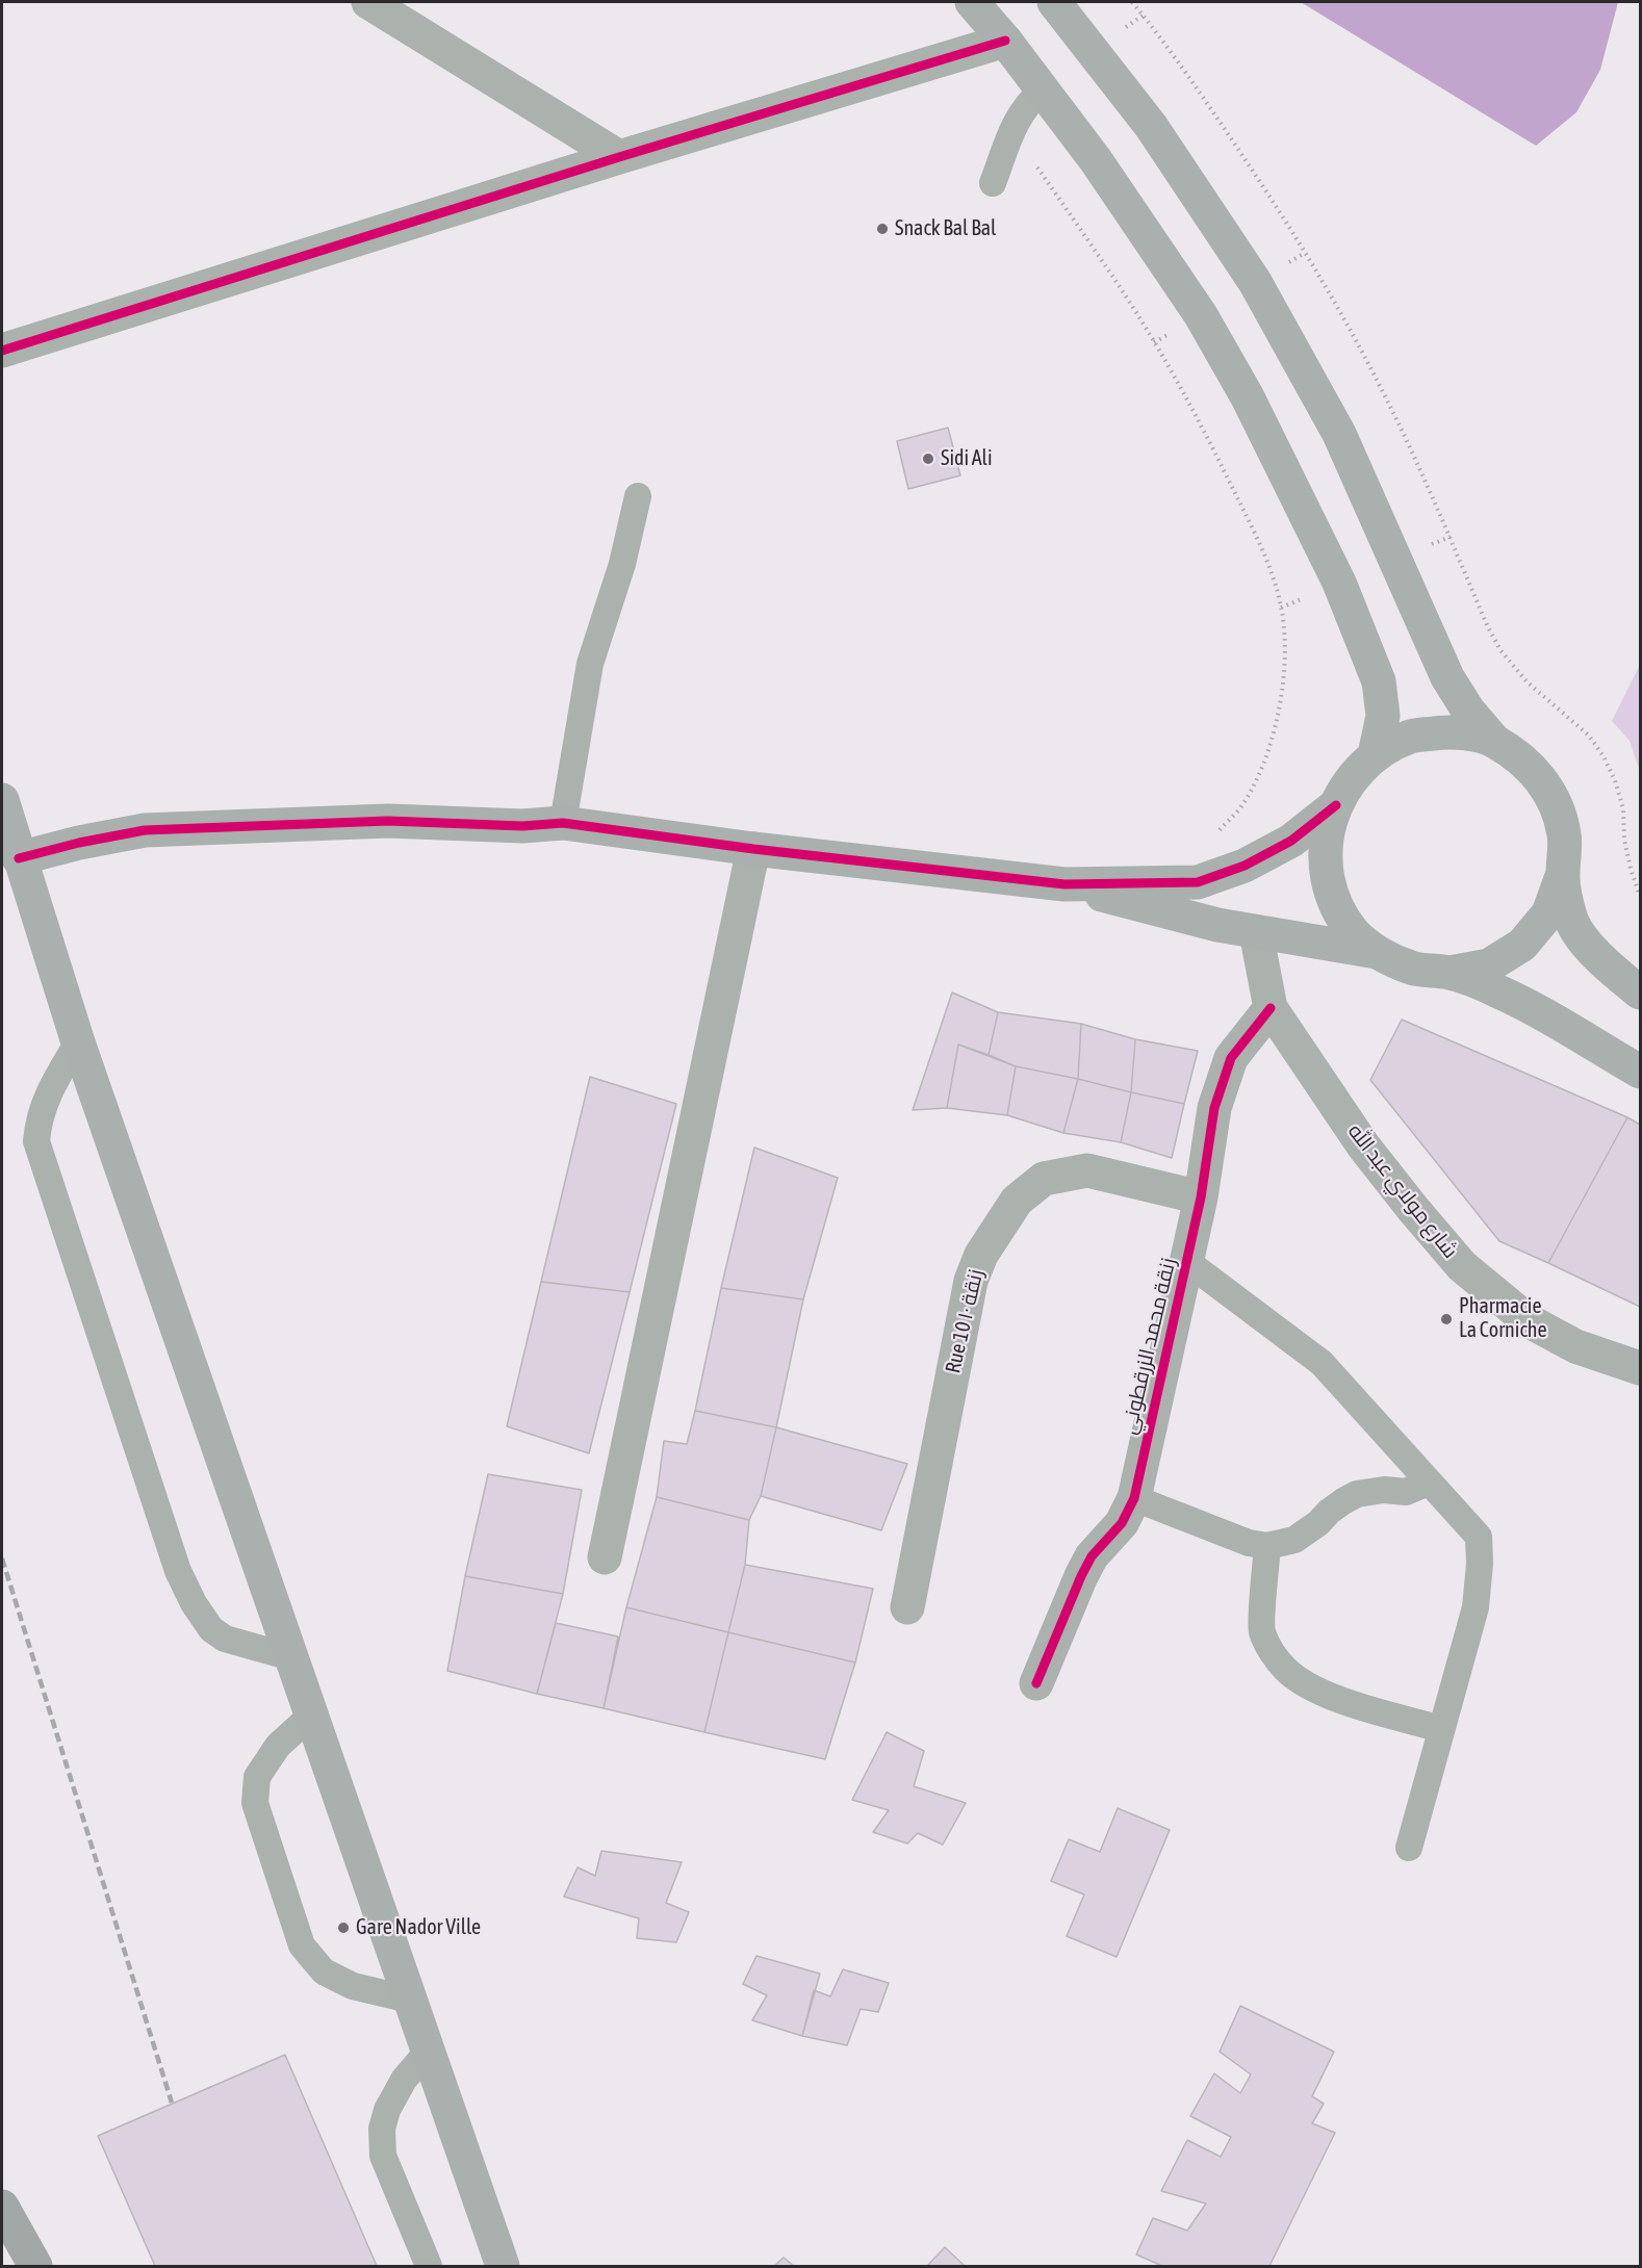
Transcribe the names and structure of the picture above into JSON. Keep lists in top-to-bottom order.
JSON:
{
  "streets": {
    "street": ["شارع مولاي عبد الله", "Rue 10 زنقة ١٠", "زنقة محمد الزرقطوني"]
  },
  "crossings": [
    ["شارع مولاي عبد الله", "زنقة محمد الزرقطوني"],
    ["Rue 10 زنقة ١٠", "زنقة محمد الزرقطوني"]
  ],
  "places": [
    "Snack Bal Bal",
    "Sidi Ali",
    "Pharmacie La Corniche",
    "Gare Nador Ville"
  ]
}
